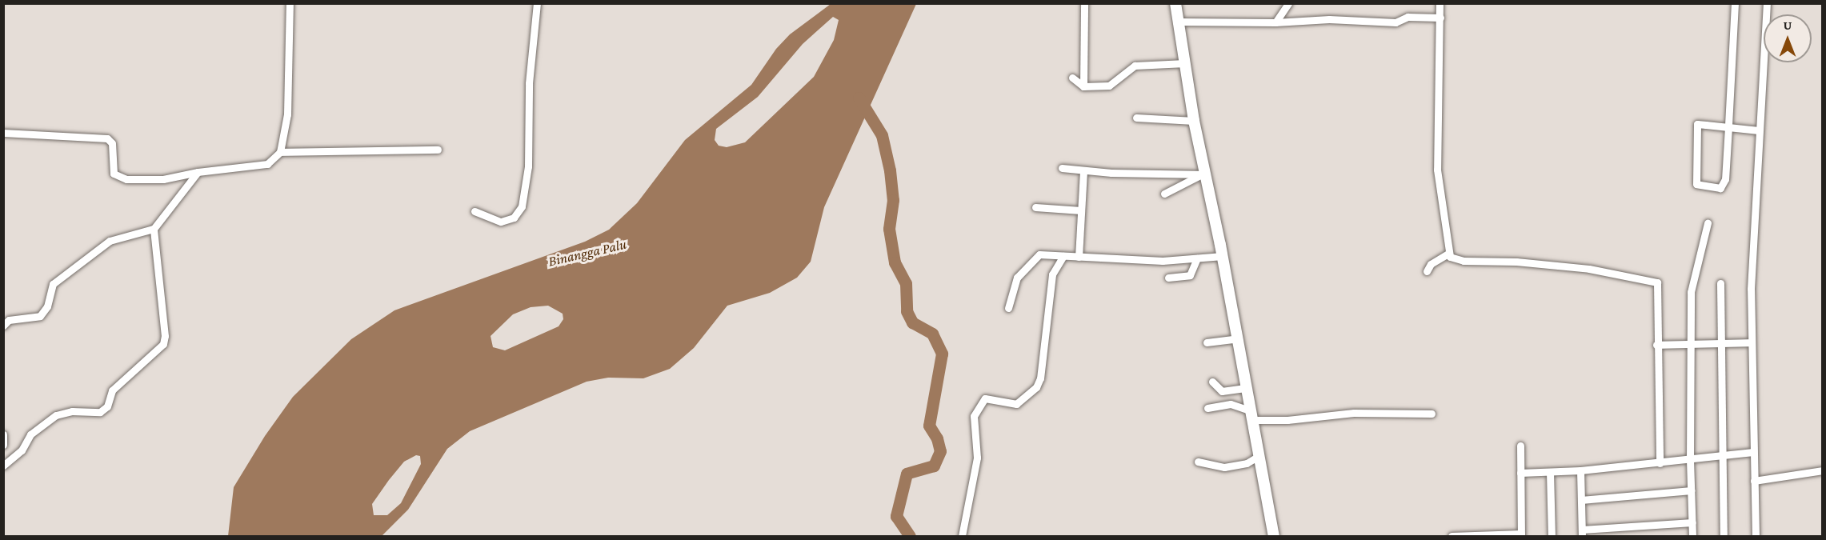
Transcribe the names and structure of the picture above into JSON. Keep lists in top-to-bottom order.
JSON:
{
  "water": ["Binangga Palu"],
  "north": "top"
}
